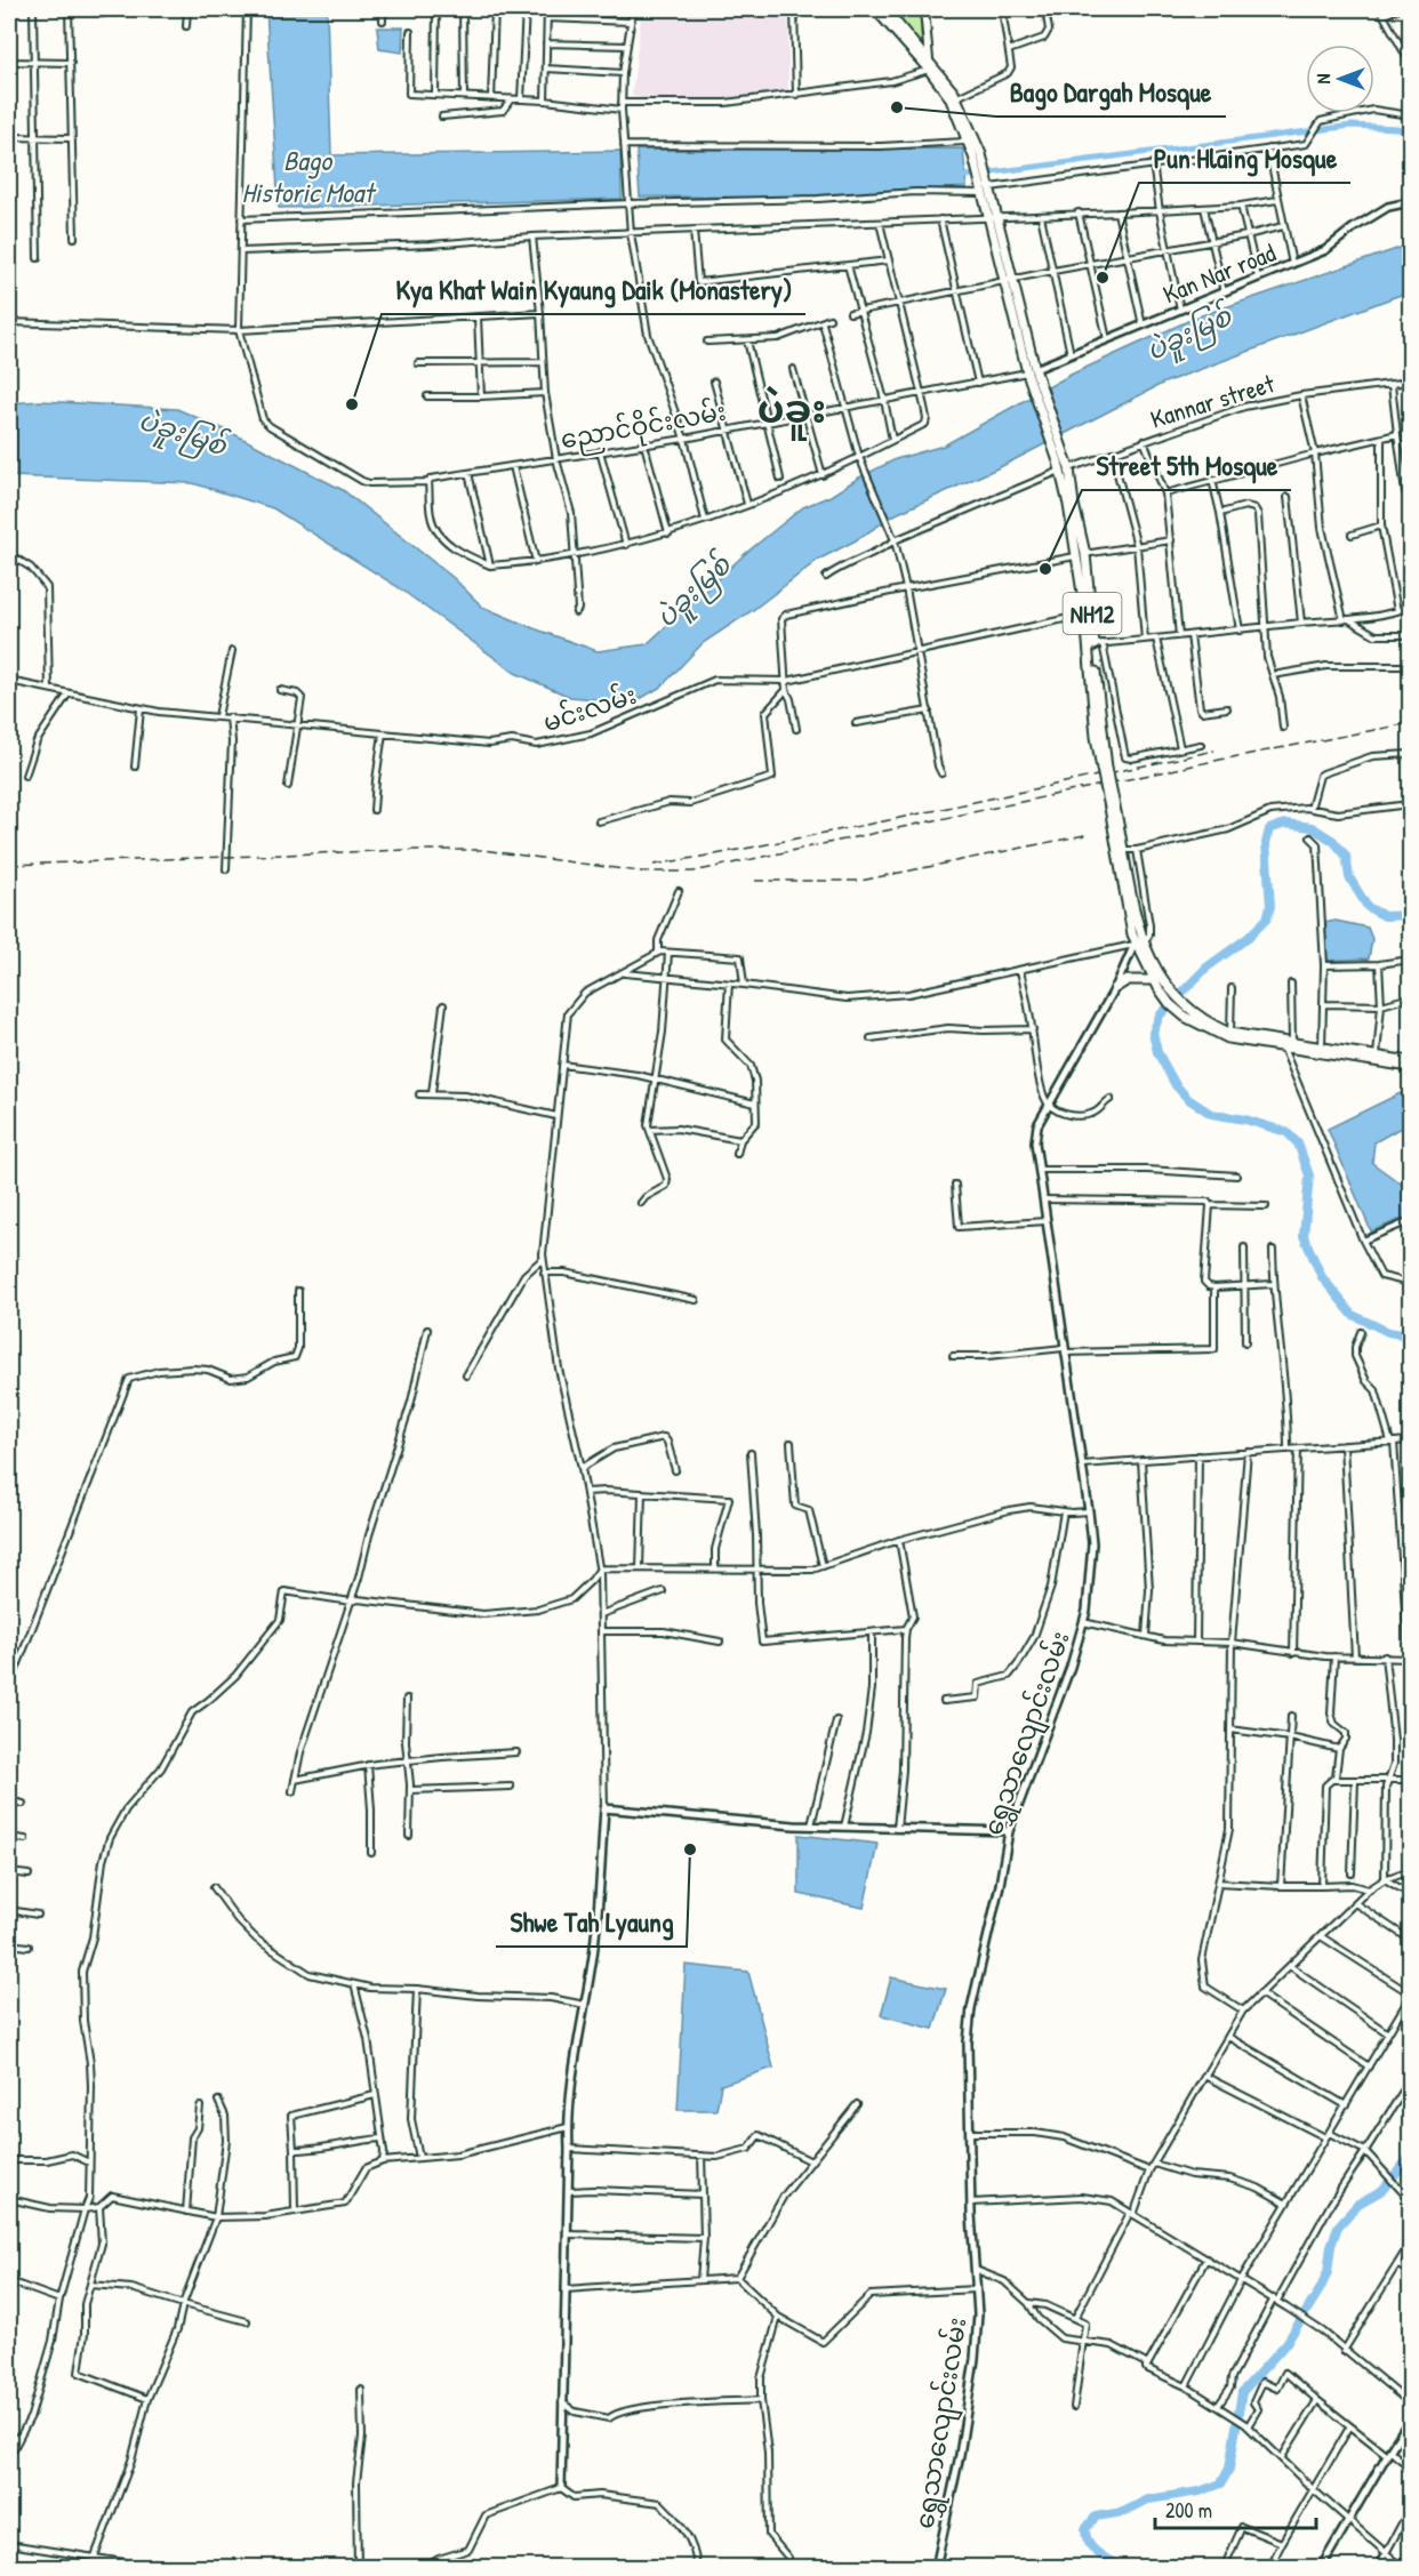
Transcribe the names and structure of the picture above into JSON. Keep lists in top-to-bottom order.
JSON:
{
  "streets": {
    "highway": ["NH12"],
    "street": [
      "Kan Nar road",
      "Kannar street",
      "ညောင်ဝိုင်းလမ်း",
      "မင်းလမ်း",
      "ရွှေသာလျောင်းလမ်း"
    ]
  },
  "crossings": [
    ["Kan Nar road", "ညောင်ဝိုင်းလမ်း"],
    ["Kan Nar road", "NH12"],
    ["Kannar street", "NH12"],
    ["ညောင်ဝိုင်းလမ်း", "NH12"],
    ["NH12", "မင်းလမ်း"],
    ["NH12", "ရွှေသာလျောင်းလမ်း"]
  ],
  "districts": ["ပဲခူး"],
  "water": ["Bago Historic Moat", "ပဲခူးမြစ်"],
  "places": [
    "Bago Dargah Mosque",
    "Pun Hlaing Mosque",
    "Kya Khat Wain Kyaung Daik (Monastery)",
    "Street 5th Mosque",
    "Shwe Tah Lyaung"
  ],
  "scale_bar": "200 m",
  "north": "left"
}
